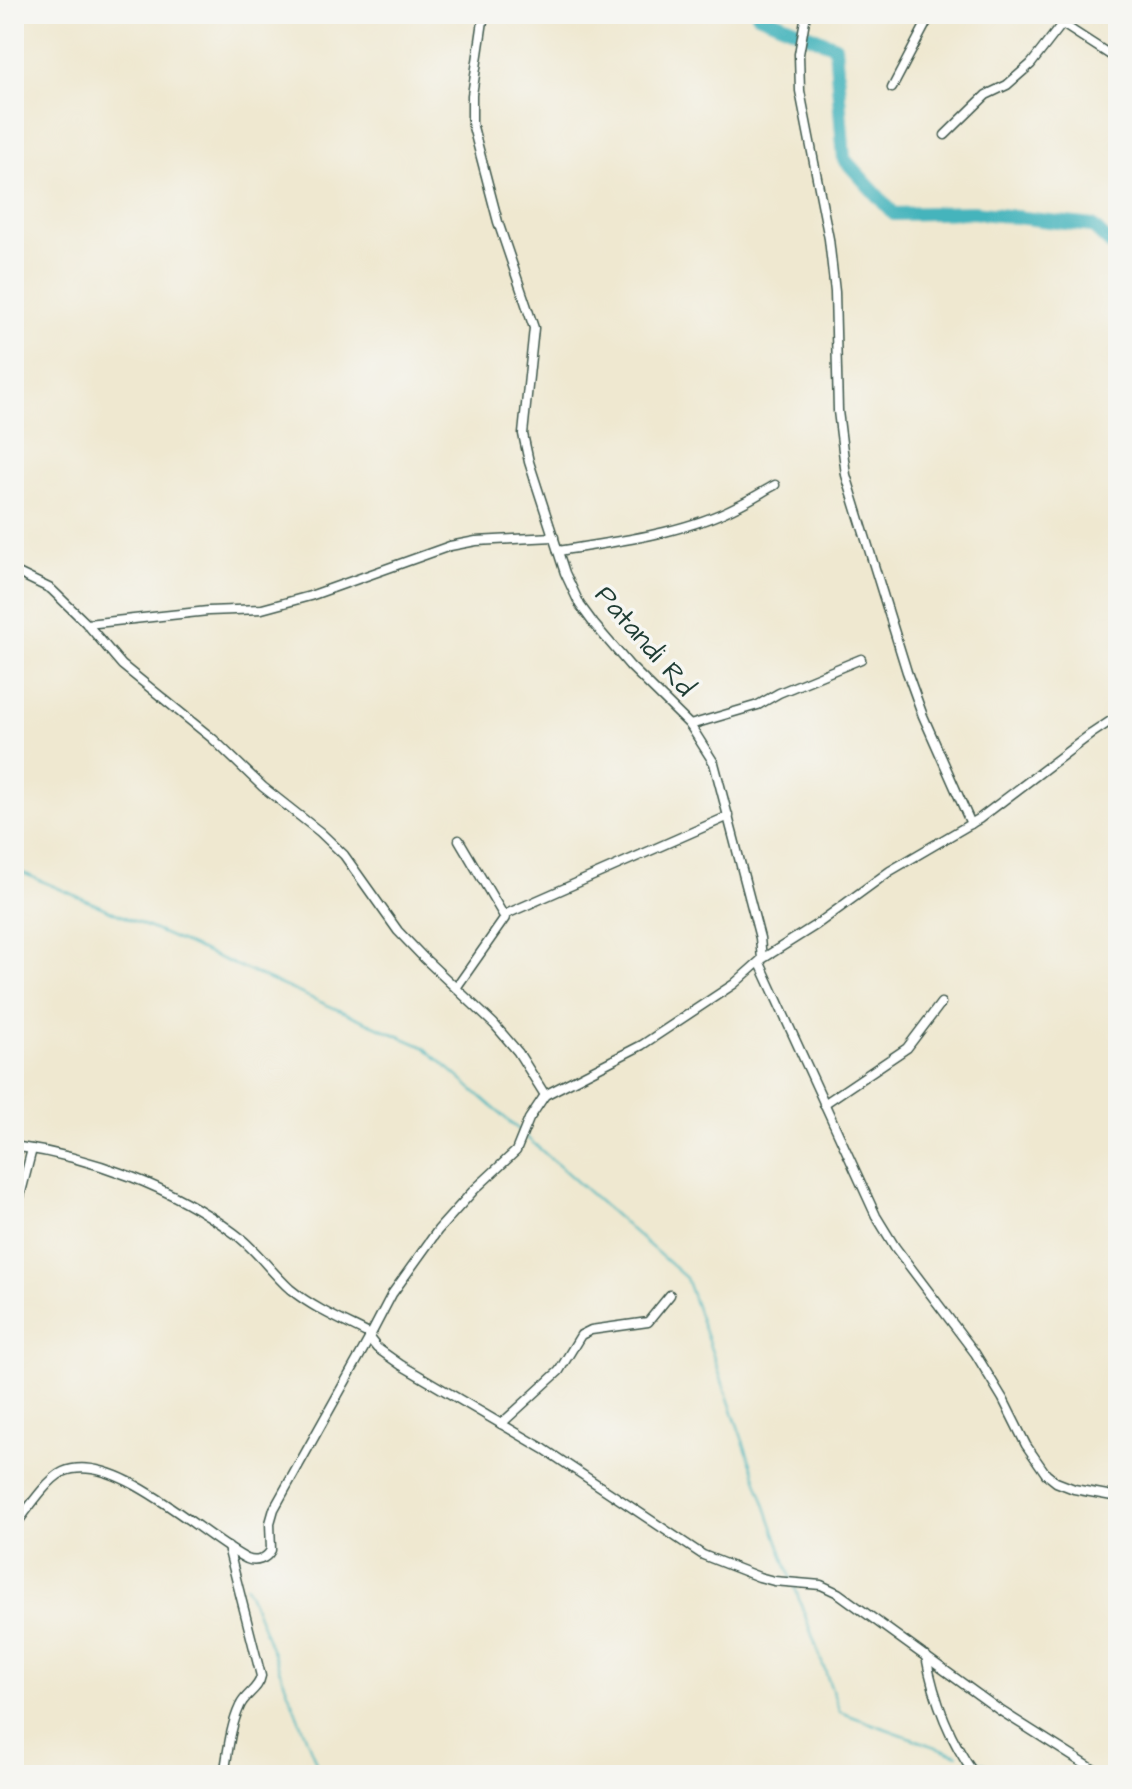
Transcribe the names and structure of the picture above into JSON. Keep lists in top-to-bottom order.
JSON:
{
  "streets": {
    "street": ["Patandi Rd"]
  }
}
